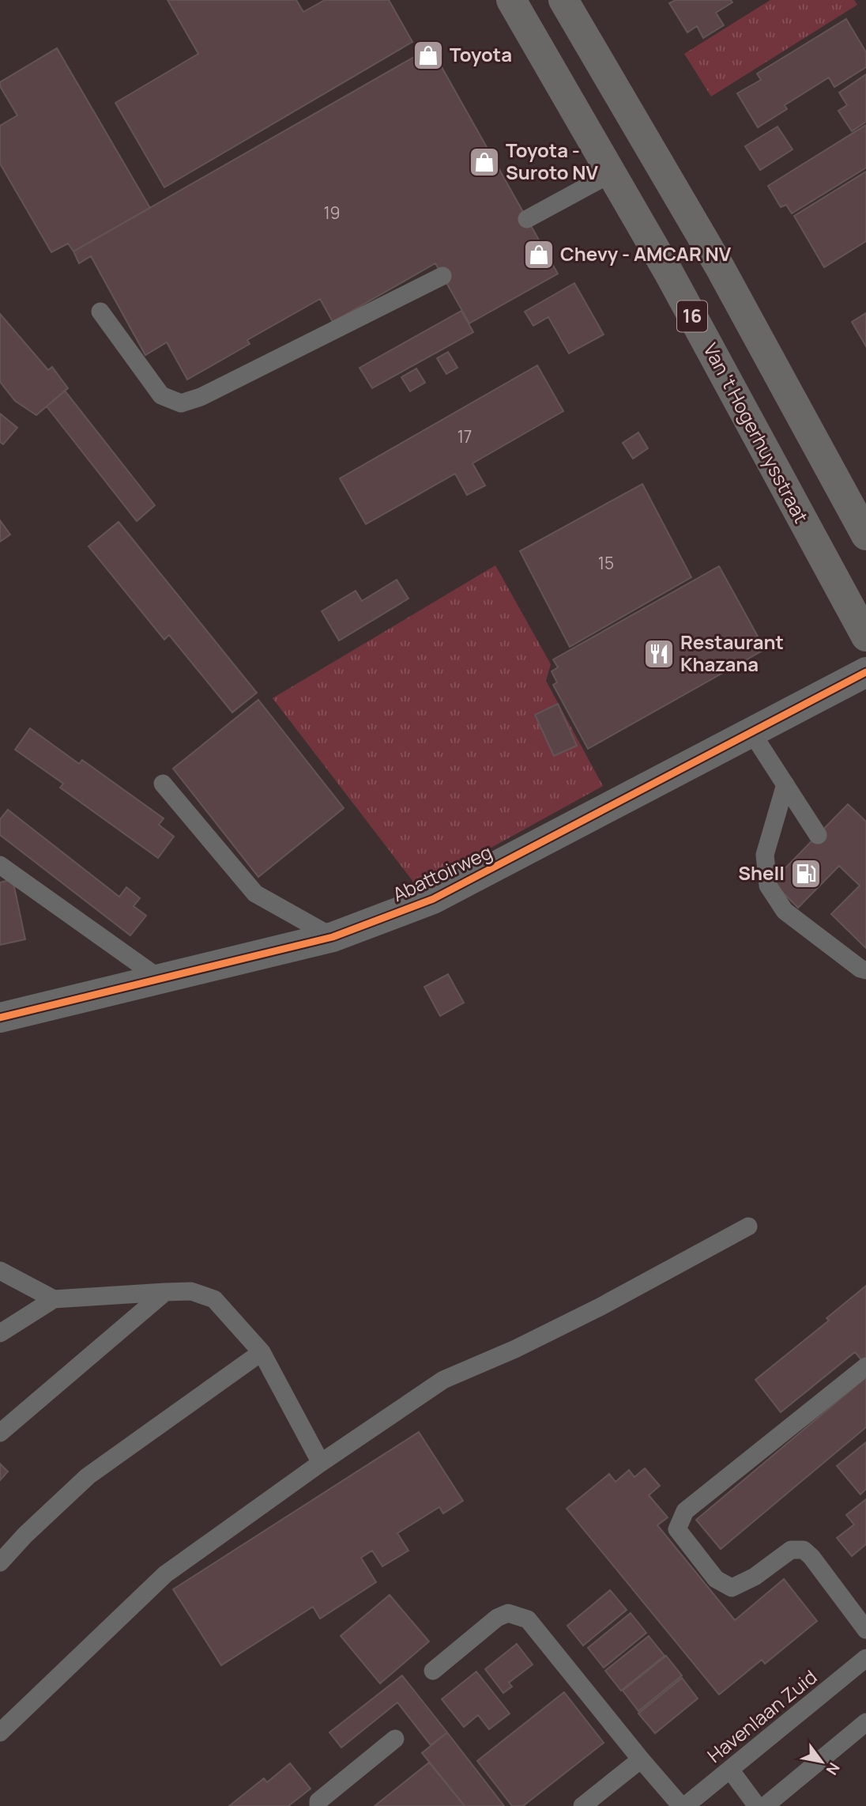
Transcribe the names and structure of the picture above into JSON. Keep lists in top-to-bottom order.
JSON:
{
  "streets": {
    "main road": ["16", "Van 't Hogerhuysstraat"],
    "street": ["Abattoirweg"],
    "lane": ["Havenlaan Zuid"]
  },
  "places": {
    "shop": ["Toyota", "Toyota - Suroto NV", "Chevy - AMCAR NV"],
    "restaurant": ["Restaurant Khazana"],
    "fuel station": ["Shell"]
  },
  "house_numbers": ["19", "17", "15"],
  "north": "bottom right"
}
